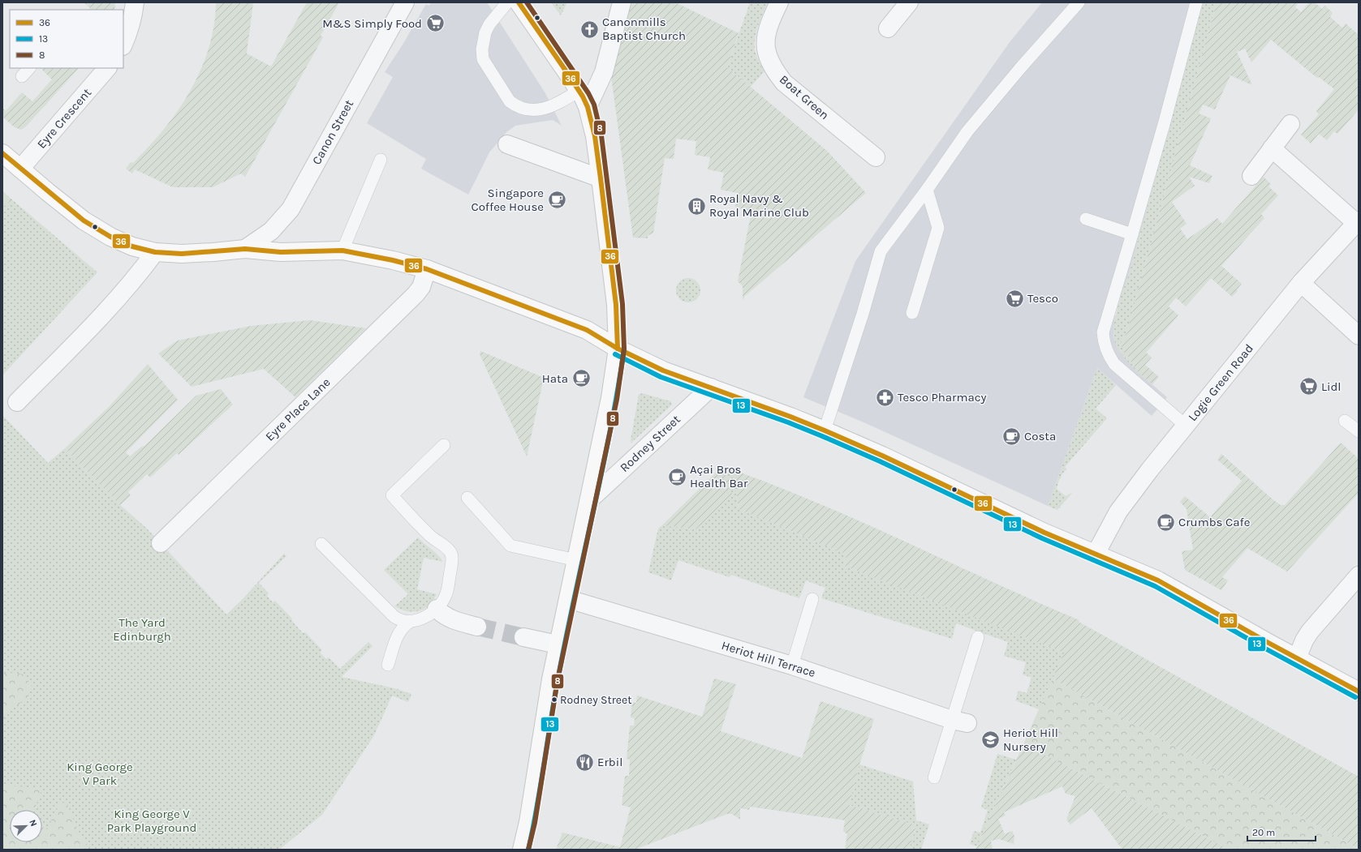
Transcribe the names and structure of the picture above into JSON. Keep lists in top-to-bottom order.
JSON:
{
  "streets": {
    "street": [
      "Boat Green",
      "Eyre Crescent",
      "Canon Street",
      "Logie Green Road",
      "Eyre Place Lane",
      "Rodney Street",
      "Heriot Hill Terrace"
    ]
  },
  "parks": ["The Yard Edinburgh", "King George V Park", "King George V Park Playground"],
  "places": {
    "supermarket": ["M&S Simply Food", "Tesco", "Lidl"],
    "church": ["Canonmills Baptist Church"],
    "cafe": [
      "Singapore Coffee House",
      "Hata",
      "Costa",
      "Açai Bros Health Bar",
      "Crumbs Cafe"
    ],
    "building": ["Royal Navy & Royal Marine Club"],
    "pharmacy": ["Tesco Pharmacy"],
    "other": ["Rodney Street"],
    "school or university": ["Heriot Hill Nursery"],
    "restaurant": ["Erbil"]
  },
  "lines": ["transit line 36", "transit line 8", "transit line 13"],
  "legend": ["36", "13", "8"],
  "scale_bar": "20 m",
  "north": "top right"
}
